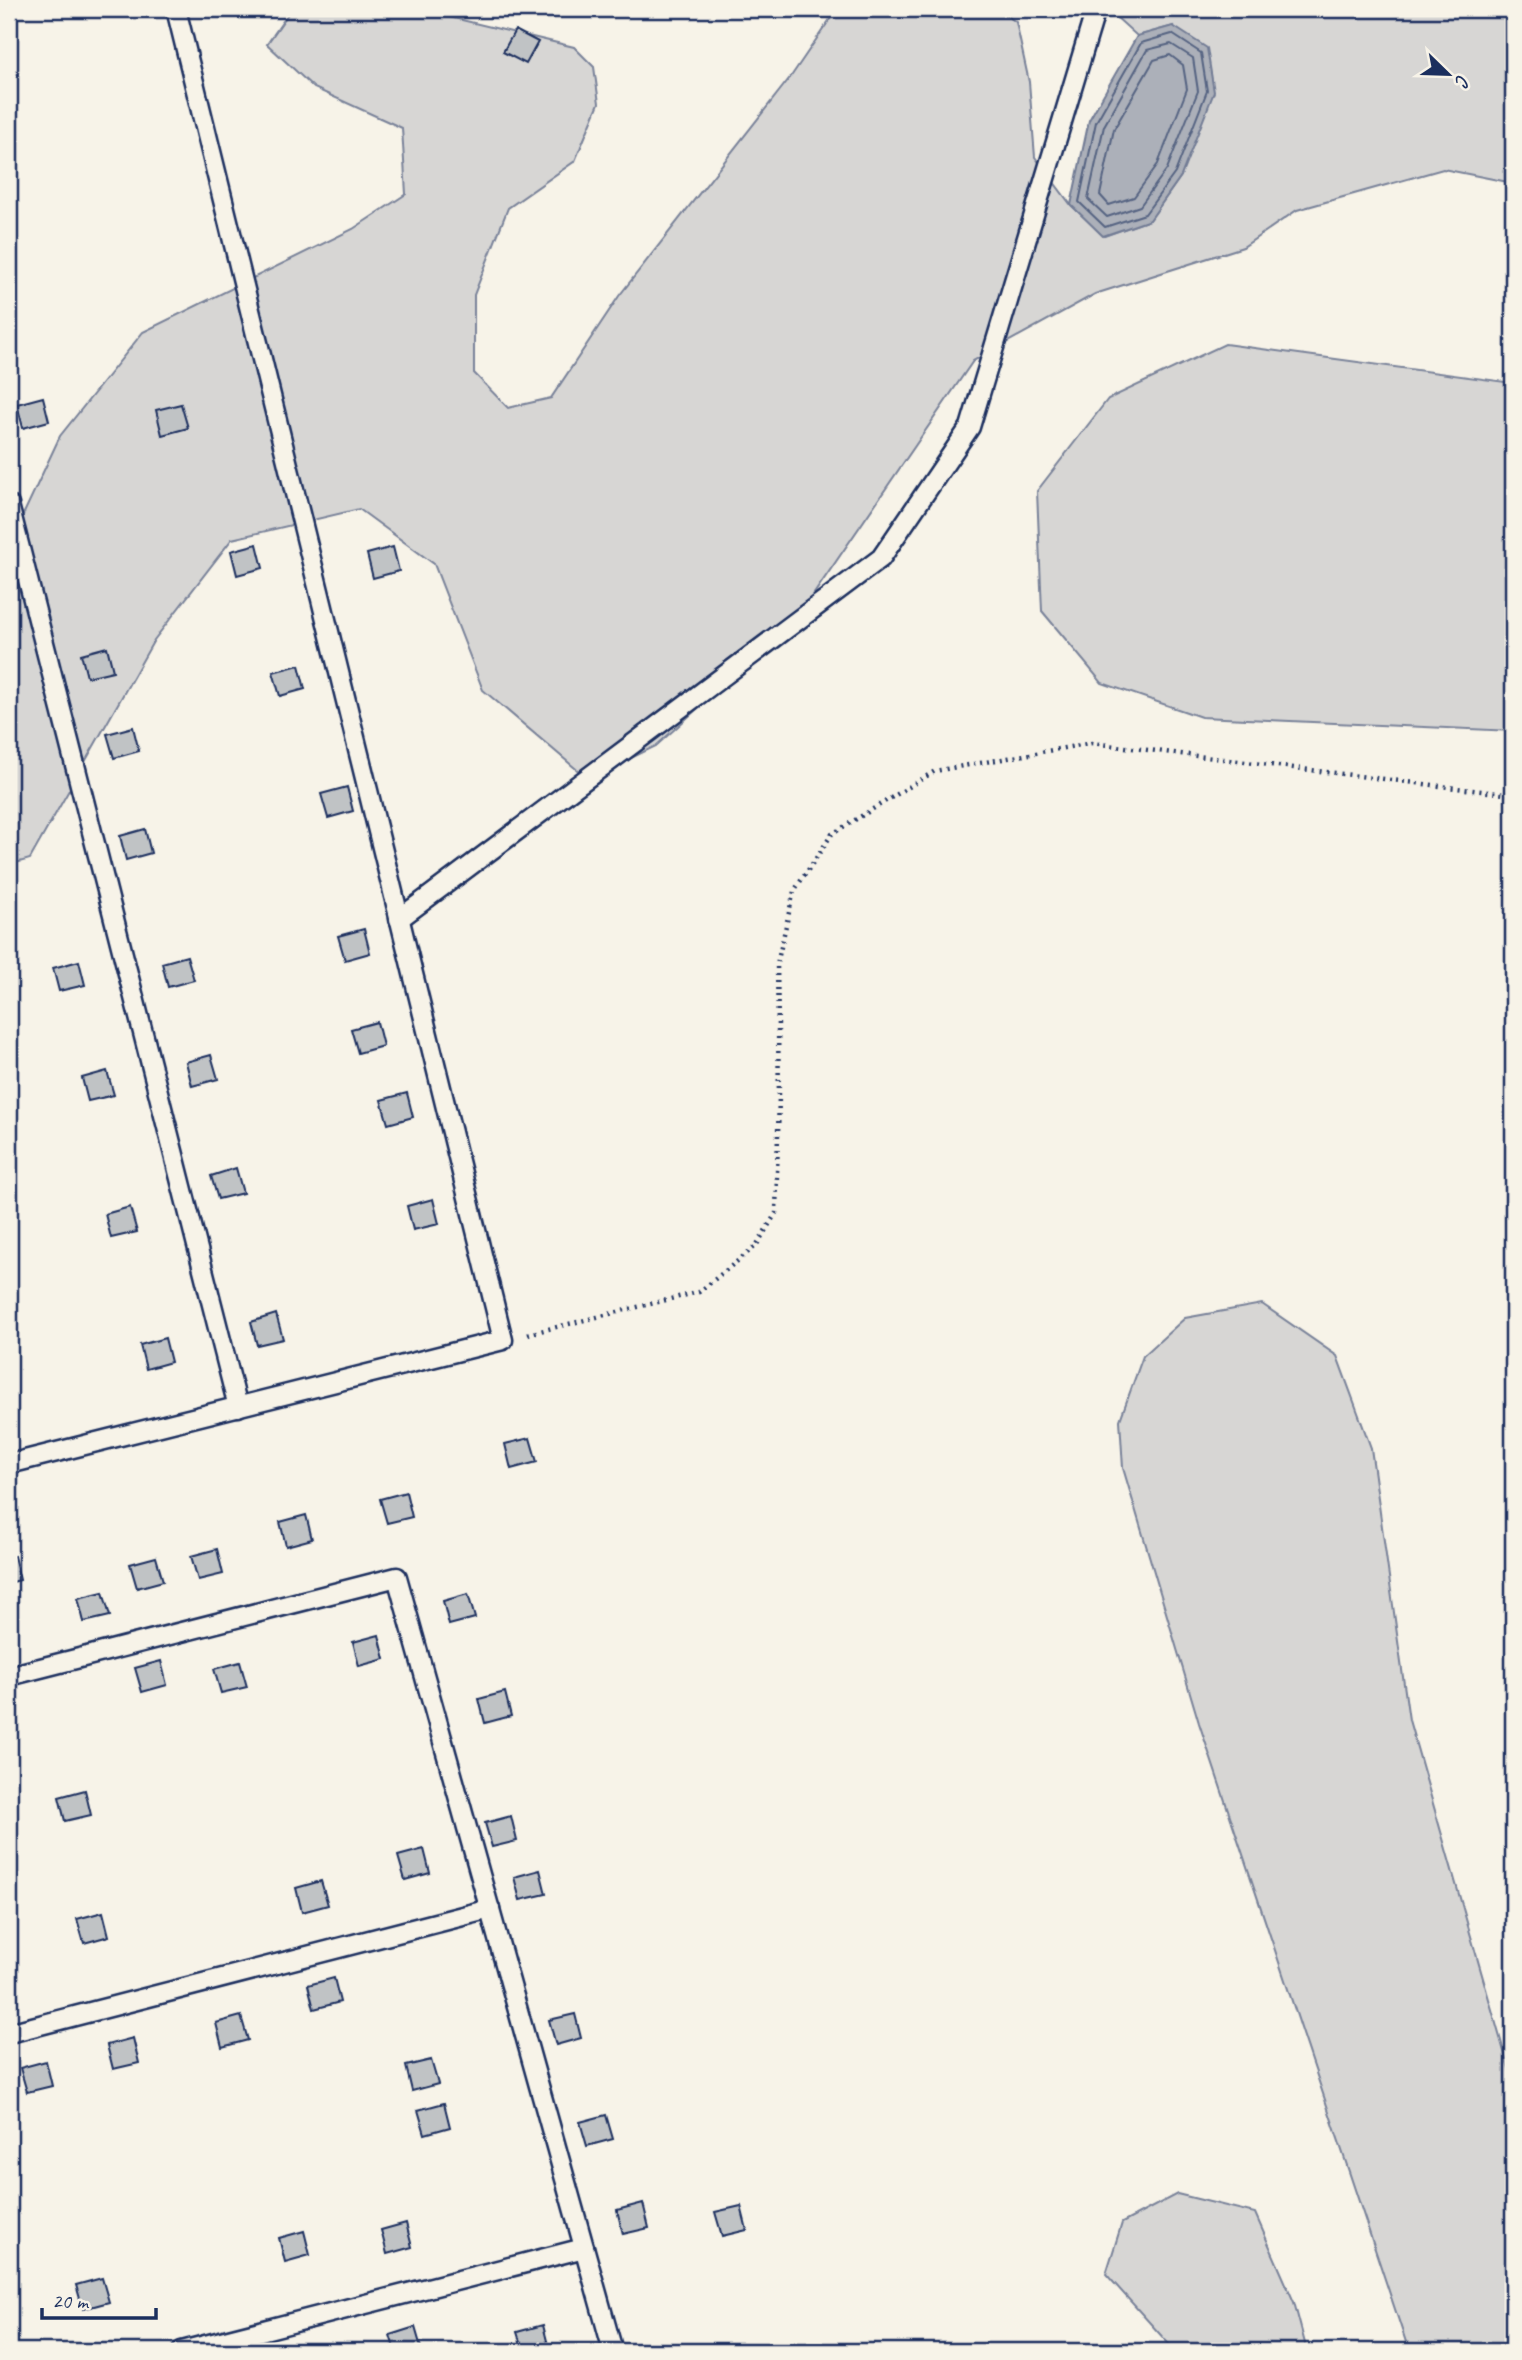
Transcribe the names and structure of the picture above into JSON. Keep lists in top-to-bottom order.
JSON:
{
  "scale_bar": "20 m",
  "north": "bottom right"
}
